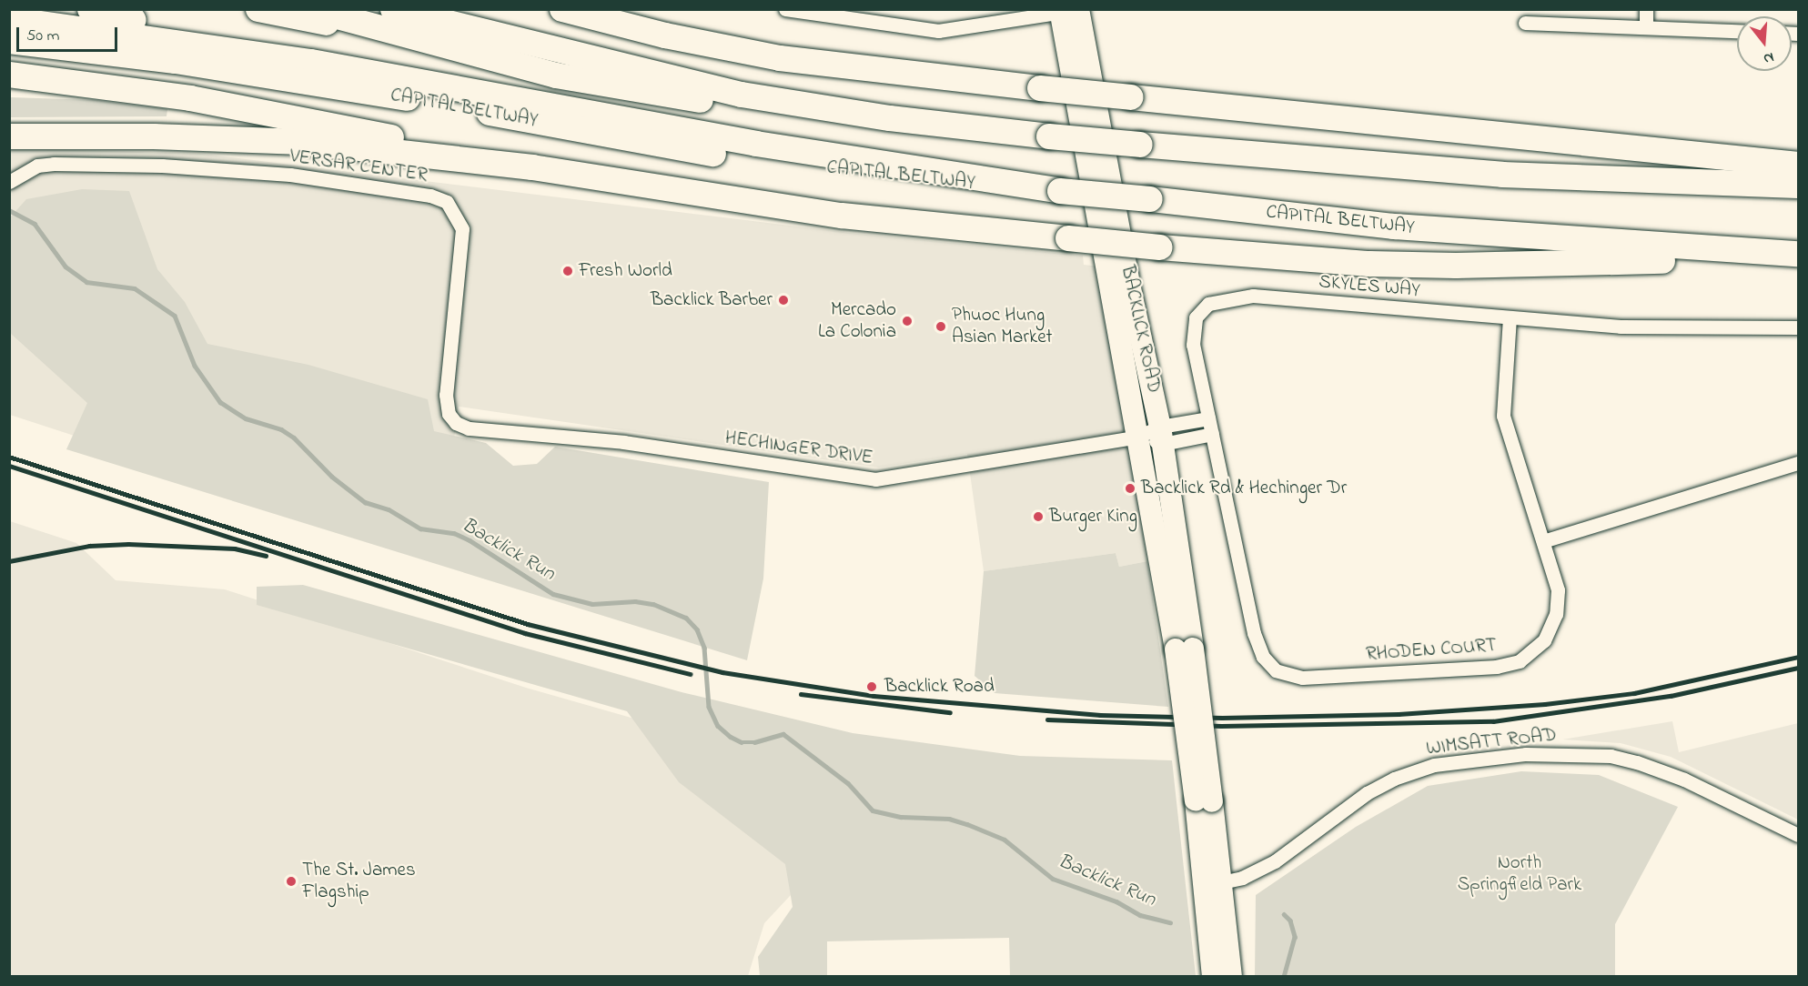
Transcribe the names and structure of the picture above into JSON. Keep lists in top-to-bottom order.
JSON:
{
  "streets": {
    "highway": ["CAPITAL BELTWAY"],
    "main road": ["BACKLICK ROAD"],
    "street": [
      "VERSAR CENTER",
      "SKYLES WAY",
      "HECHINGER DRIVE",
      "RHODEN COURT",
      "WIMSATT ROAD"
    ]
  },
  "crossings": [
    ["VERSAR CENTER", "HECHINGER DRIVE"],
    ["SKYLES WAY", "RHODEN COURT"],
    ["BACKLICK ROAD", "HECHINGER DRIVE"],
    ["BACKLICK ROAD", "WIMSATT ROAD"]
  ],
  "water": ["Backlick Run"],
  "parks": ["North Springfield Park"],
  "places": [
    "Fresh World",
    "Backlick Barber",
    "Mercado La Colonia",
    "Phuoc Hung Asian Market",
    "Backlick Rd & Hechinger Dr",
    "Burger King",
    "Backlick Road",
    "The St. James Flagship"
  ],
  "scale_bar": "50 m",
  "north": "bottom"
}
